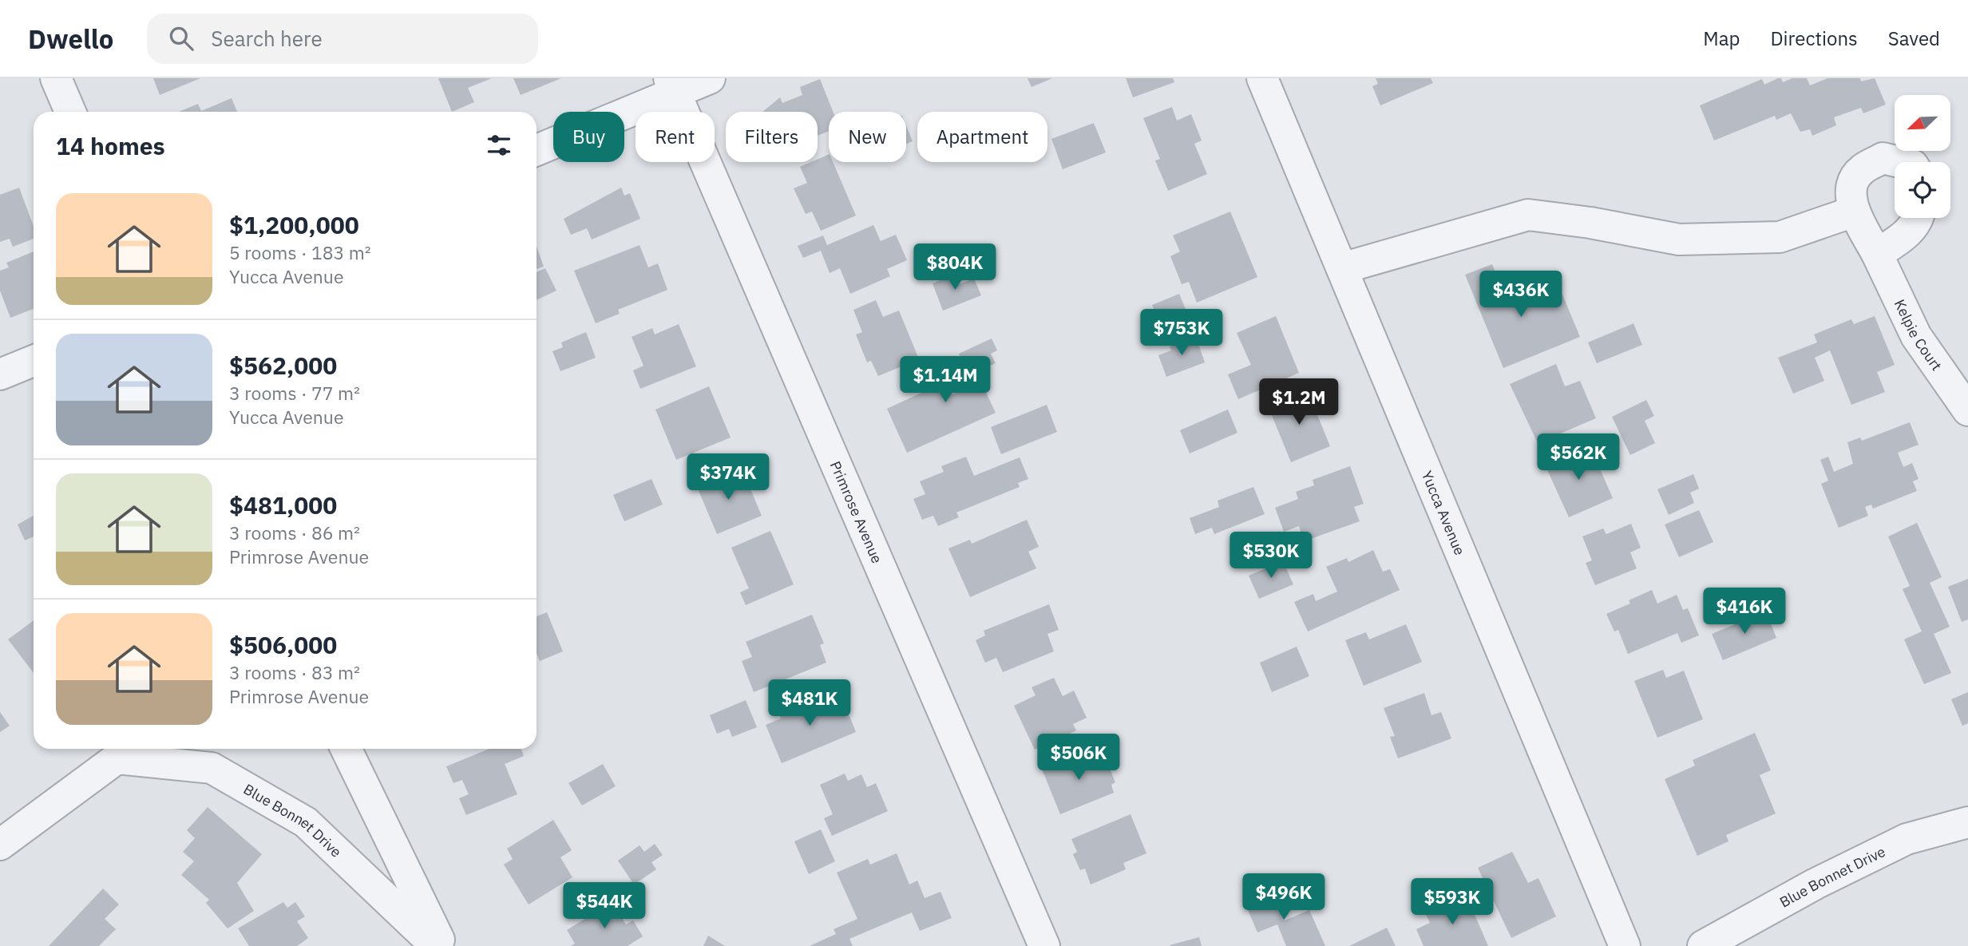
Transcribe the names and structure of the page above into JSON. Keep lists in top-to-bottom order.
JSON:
{
  "streets": {
    "street": [
      "Kelpie Court",
      "Primrose Avenue",
      "Yucca Avenue",
      "Blue Bonnet Drive"
    ]
  },
  "north": "bottom left",
  "page": {
    "header": "Dwello",
    "search": "Search here",
    "nav": ["Map", "Directions", "Saved"],
    "chip": [
      "Buy",
      "Rent",
      "Filters",
      "New",
      "Apartment"
    ],
    "heading": "14 homes",
    "list": [
      {
        "name": "$1,200,000",
        "note": "5 rooms · 183 m² · Yucca Avenue"
      },
      {
        "name": "$562,000",
        "note": "3 rooms · 77 m² · Yucca Avenue"
      },
      {
        "name": "$481,000",
        "note": "3 rooms · 86 m² · Primrose Avenue"
      },
      {
        "name": "$506,000",
        "note": "3 rooms · 83 m² · Primrose Avenue"
      }
    ],
    "price": [
      "$804K",
      "$436K",
      "$753K",
      "$1.14M",
      "$1.2M",
      "$562K",
      "$374K",
      "$530K",
      "$416K",
      "$481K",
      "$506K",
      "$496K",
      "$593K",
      "$544K"
    ]
  }
}
